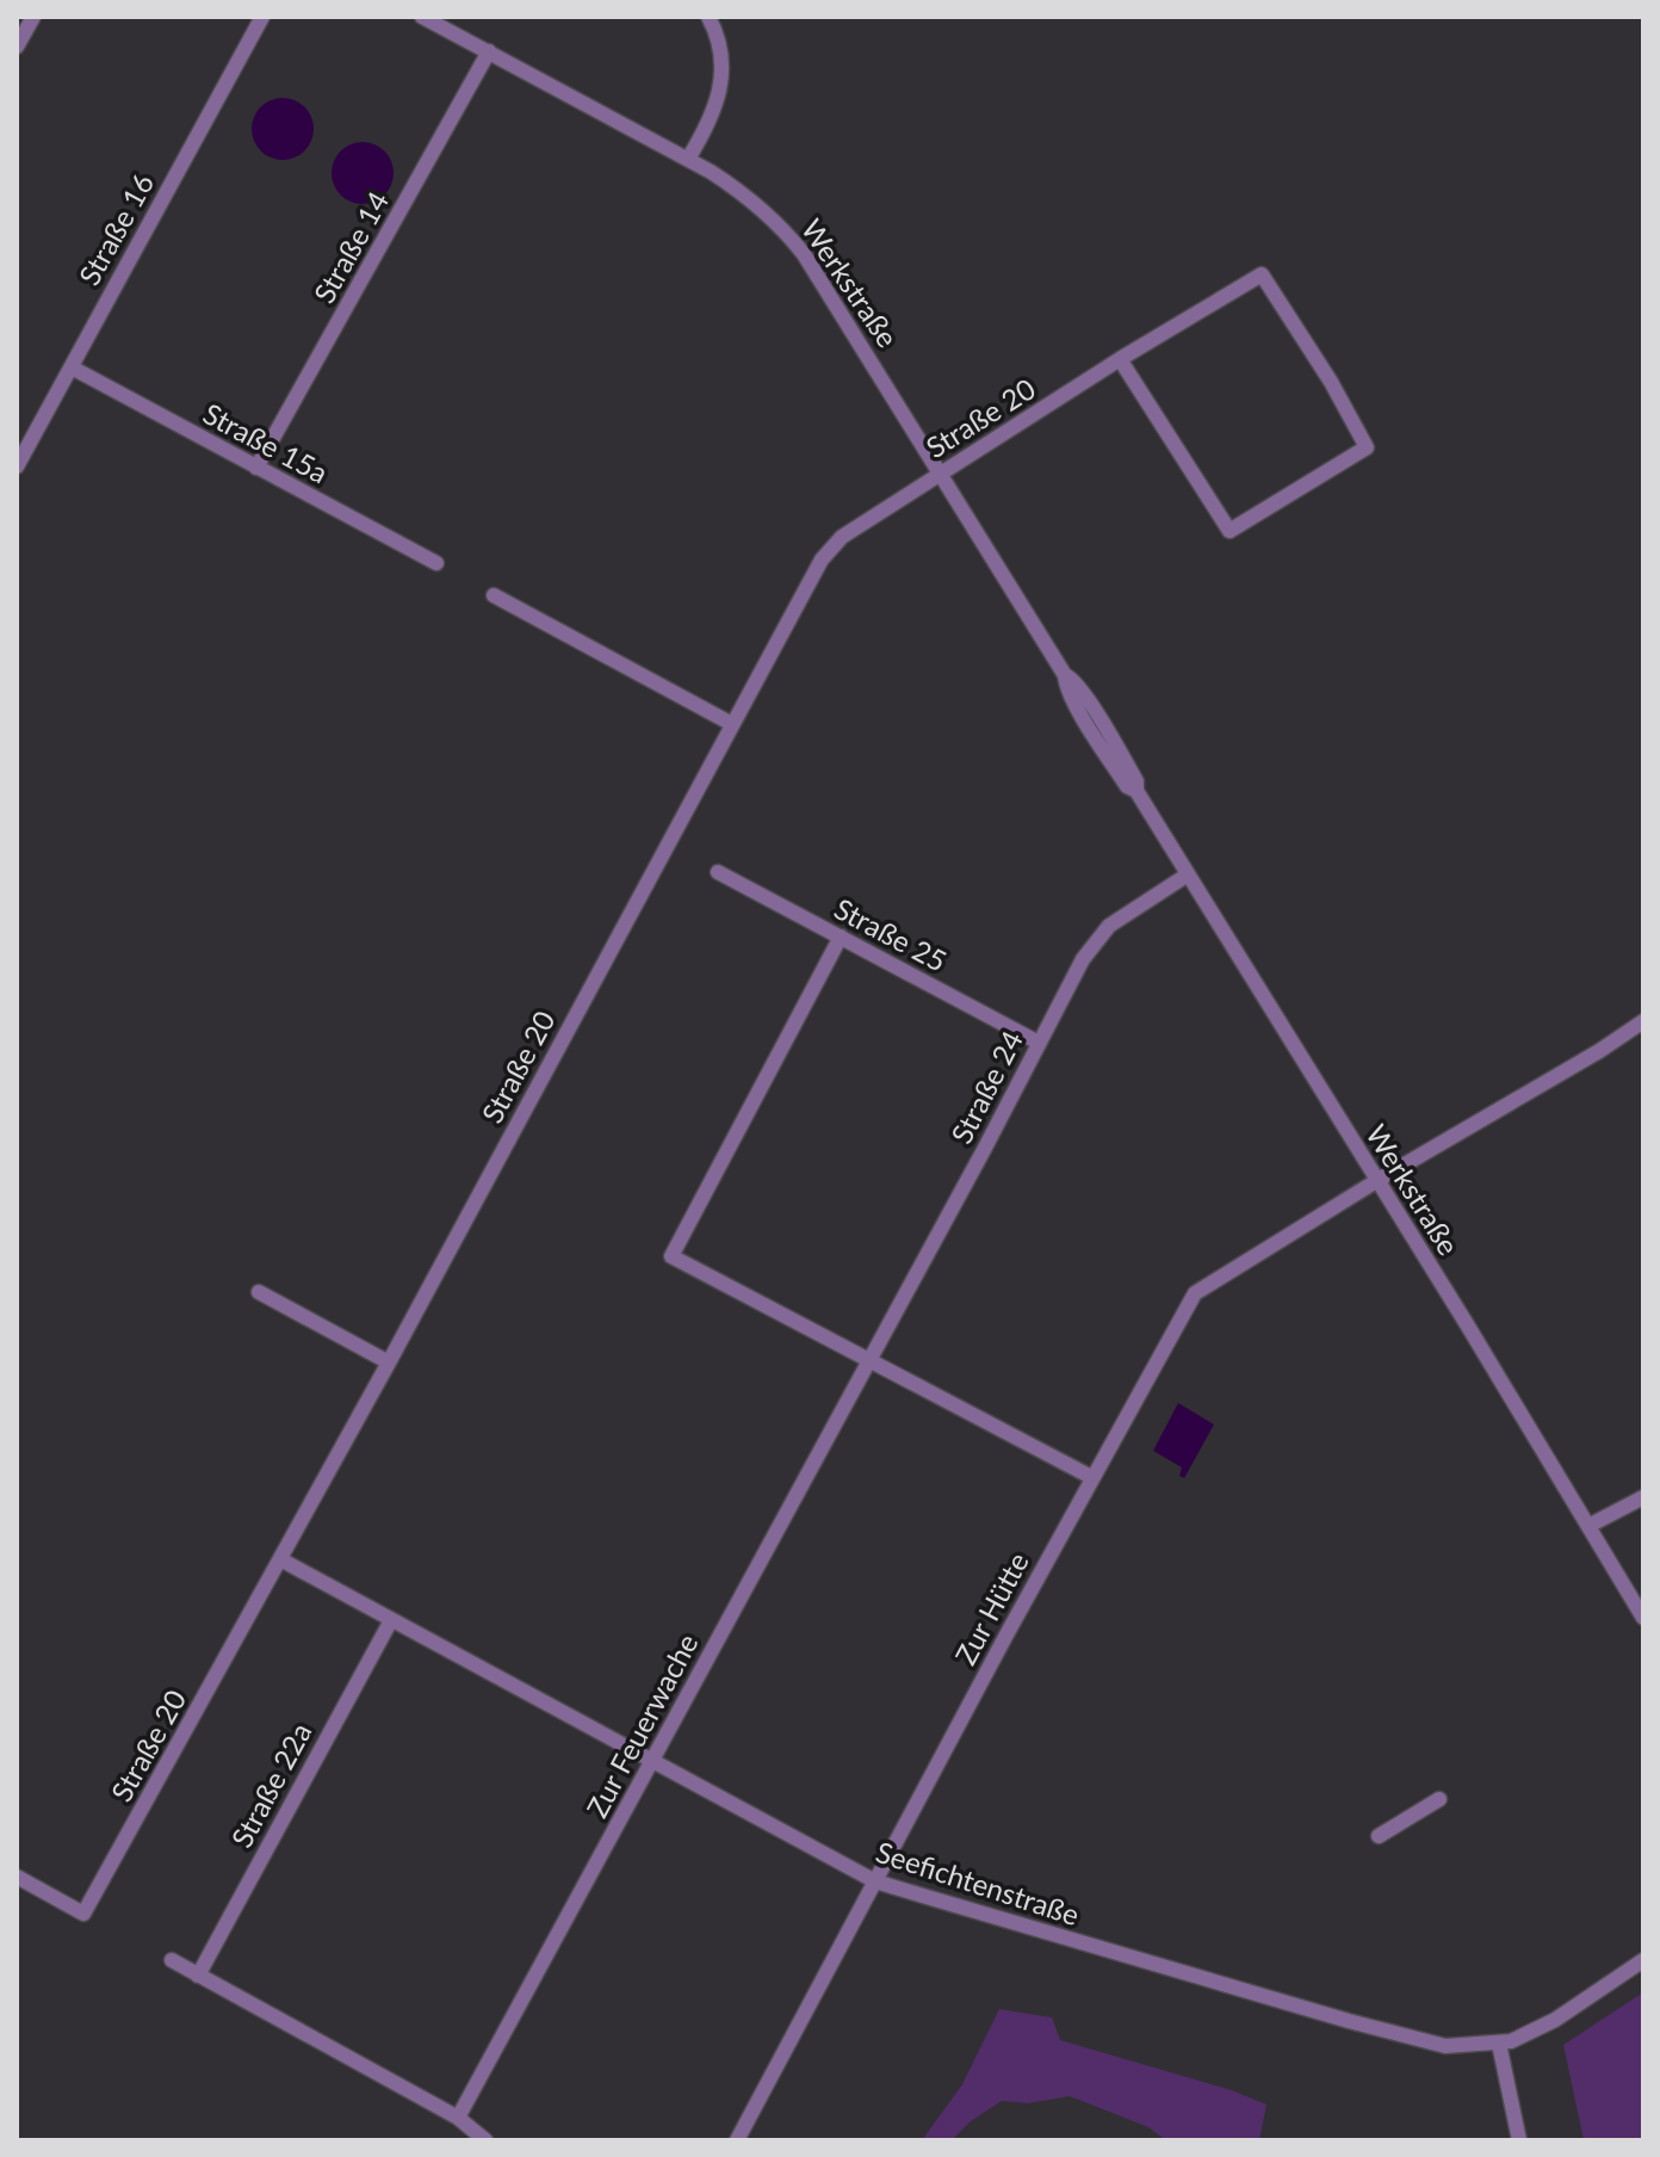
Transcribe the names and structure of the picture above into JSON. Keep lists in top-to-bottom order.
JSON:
{
  "streets": {
    "street": [
      "Straße 16",
      "Straße 14",
      "Werkstraße",
      "Straße 20",
      "Straße 15a",
      "Straße 25",
      "Straße 24",
      "Zur Hütte",
      "Zur Feuerwache",
      "Straße 22a",
      "Seefichtenstraße"
    ]
  },
  "crossings": [
    ["Straße 16", "Straße 15a"],
    ["Straße 14", "Werkstraße"],
    ["Straße 14", "Straße 15a"],
    ["Werkstraße", "Straße 20"],
    ["Werkstraße", "Straße 24"],
    ["Werkstraße", "Zur Hütte"],
    ["Straße 20", "Seefichtenstraße"],
    ["Straße 25", "Straße 24"],
    ["Straße 24", "Zur Feuerwache"],
    ["Zur Hütte", "Seefichtenstraße"],
    ["Zur Feuerwache", "Seefichtenstraße"],
    ["Straße 22a", "Seefichtenstraße"]
  ]
}
